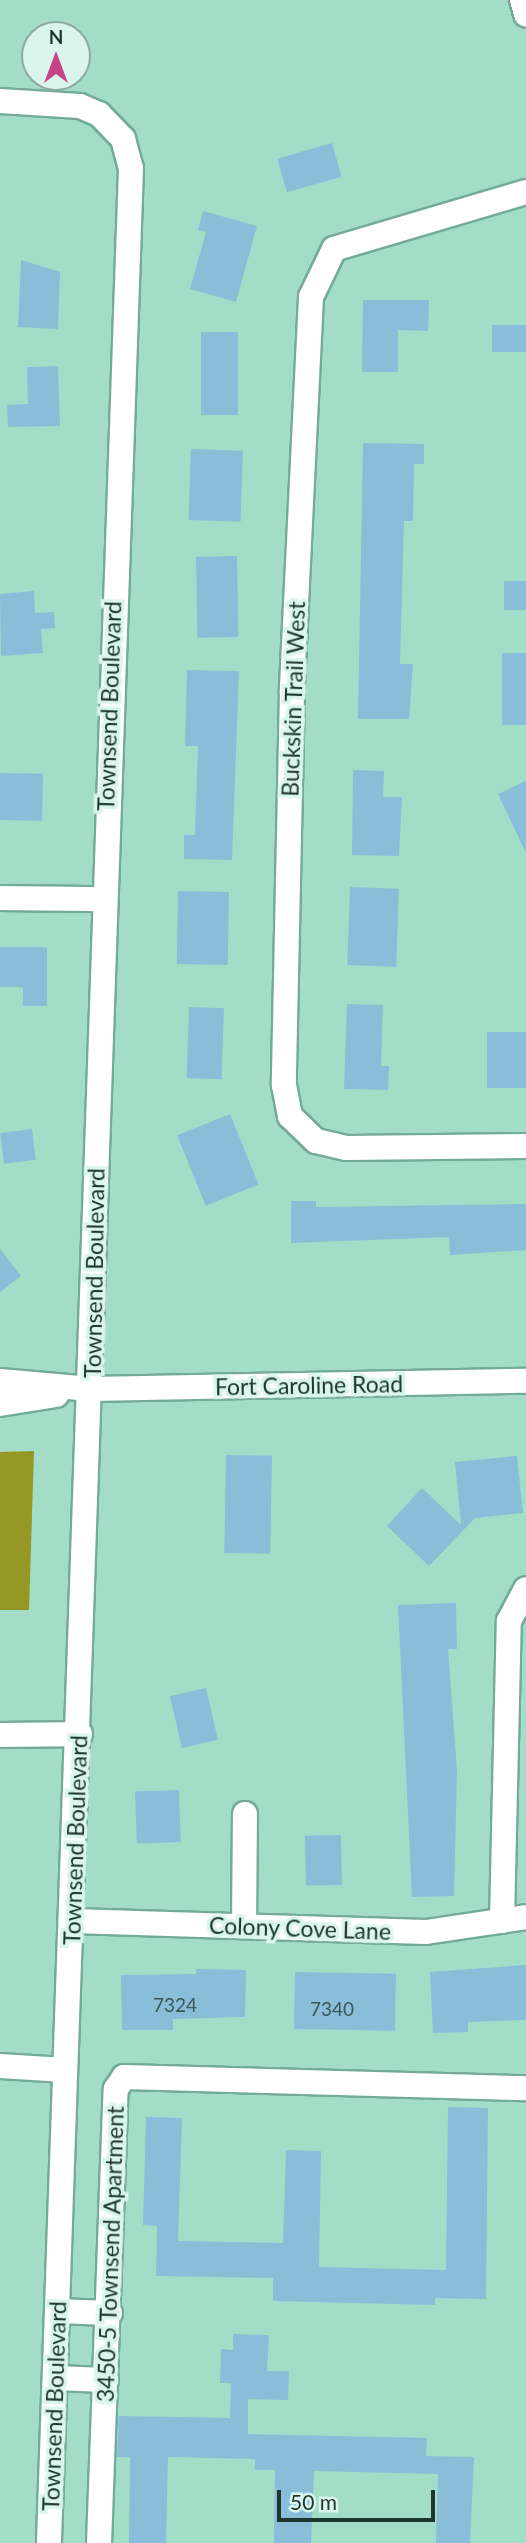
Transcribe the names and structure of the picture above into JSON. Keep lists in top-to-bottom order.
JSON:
{
  "streets": {
    "street": [
      "Buckskin Trail West",
      "Townsend Boulevard",
      "Fort Caroline Road",
      "Colony Cove Lane",
      "3450-5 Townsend Apartment"
    ]
  },
  "crossings": [
    ["Townsend Boulevard", "Fort Caroline Road"],
    ["Townsend Boulevard", "Colony Cove Lane"]
  ],
  "house_numbers": ["7324", "7340"],
  "scale_bar": "50 m",
  "north": "top"
}
